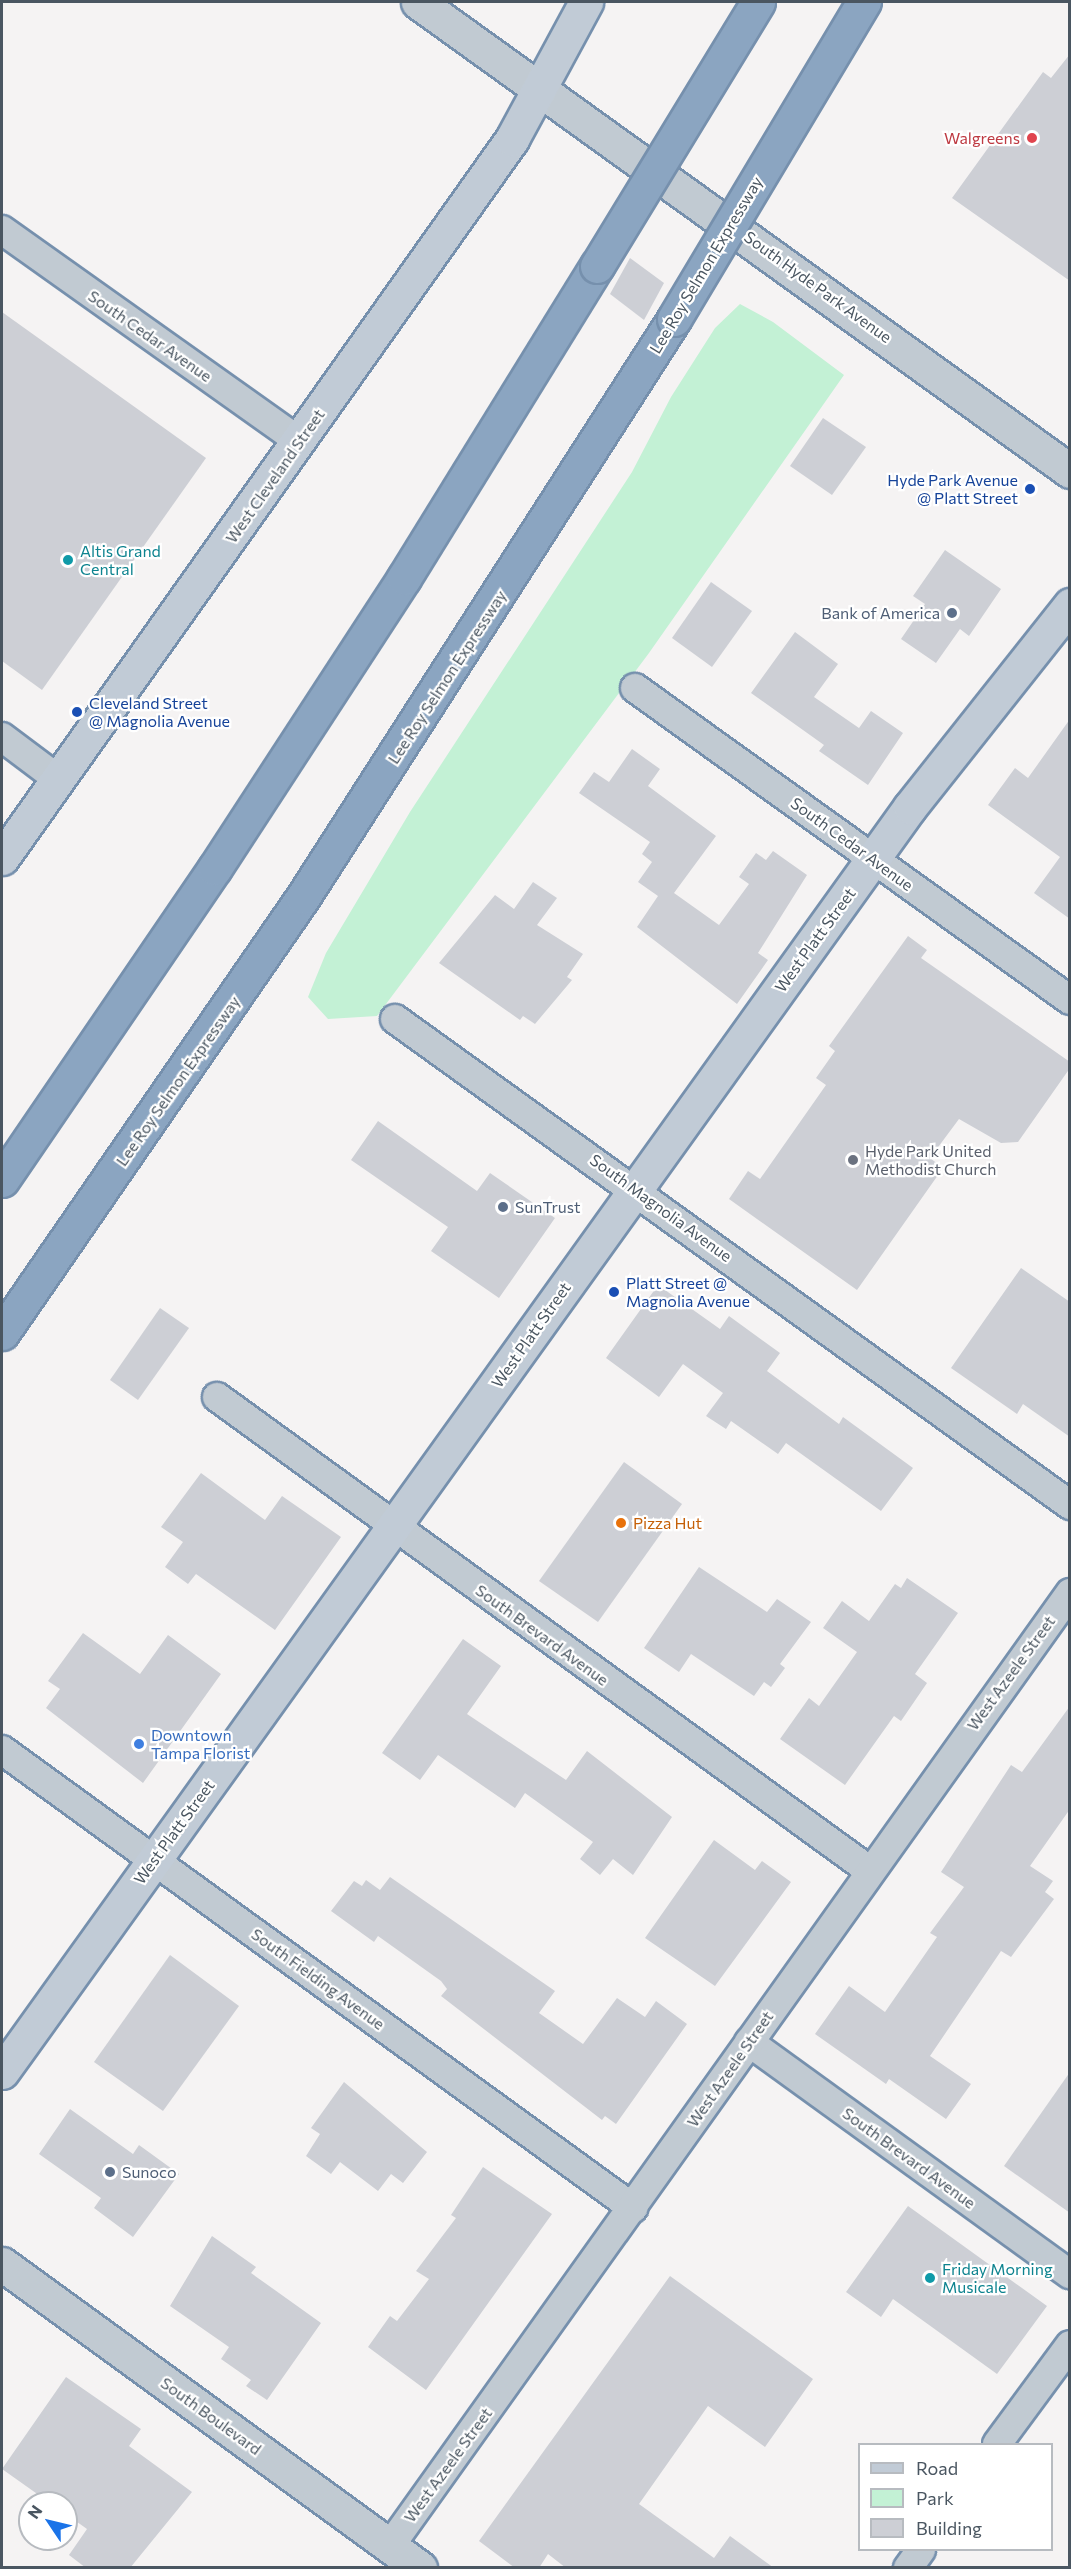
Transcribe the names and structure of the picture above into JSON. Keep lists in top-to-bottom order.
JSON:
{
  "streets": {
    "highway": ["Lee Roy Selmon Expressway"],
    "main road": ["West Cleveland Street", "West Platt Street"],
    "street": [
      "South Hyde Park Avenue",
      "South Cedar Avenue",
      "South Magnolia Avenue",
      "South Brevard Avenue",
      "West Azeele Street",
      "South Fielding Avenue",
      "South Boulevard"
    ]
  },
  "crossings": [
    ["South Hyde Park Avenue", "West Cleveland Street"],
    ["South Cedar Avenue", "West Cleveland Street"],
    ["South Cedar Avenue", "West Platt Street"],
    ["West Platt Street", "South Magnolia Avenue"],
    ["West Platt Street", "South Brevard Avenue"],
    ["West Platt Street", "South Fielding Avenue"],
    ["South Brevard Avenue", "West Azeele Street"],
    ["West Azeele Street", "South Fielding Avenue"],
    ["West Azeele Street", "South Boulevard"]
  ],
  "places": [
    "Walgreens",
    "Hyde Park Avenue @ Platt Street",
    "Altis Grand Central",
    "Bank of America",
    "Cleveland Street @ Magnolia Avenue",
    "Hyde Park United Methodist Church",
    "SunTrust",
    "Platt Street @ Magnolia Avenue",
    "Pizza Hut",
    "Downtown Tampa Florist",
    "Sunoco",
    "Friday Morning Musicale"
  ],
  "legend": ["Road", "Park", "Building"],
  "north": "top left"
}
